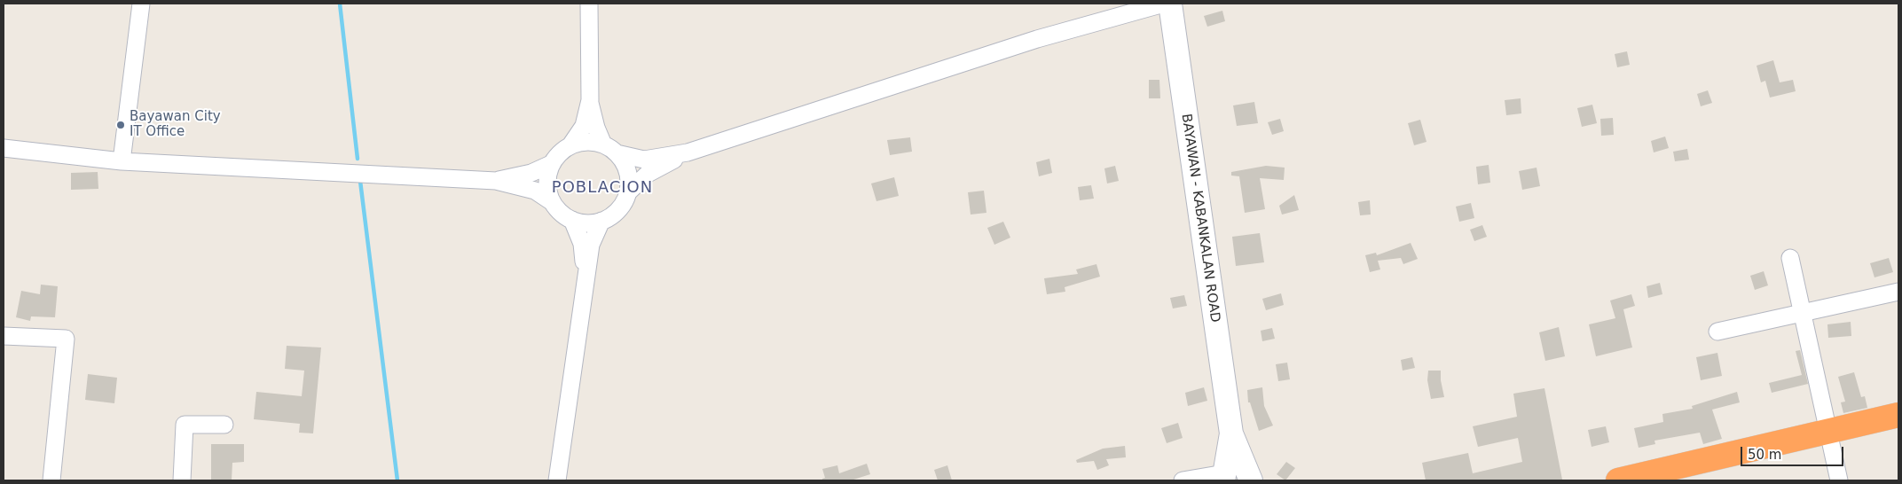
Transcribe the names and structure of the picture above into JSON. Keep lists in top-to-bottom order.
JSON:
{
  "streets": {
    "main road": ["BAYAWAN - KABANKALAN ROAD"]
  },
  "districts": ["POBLACION"],
  "places": ["Bayawan City IT Office"],
  "scale_bar": "50 m"
}
